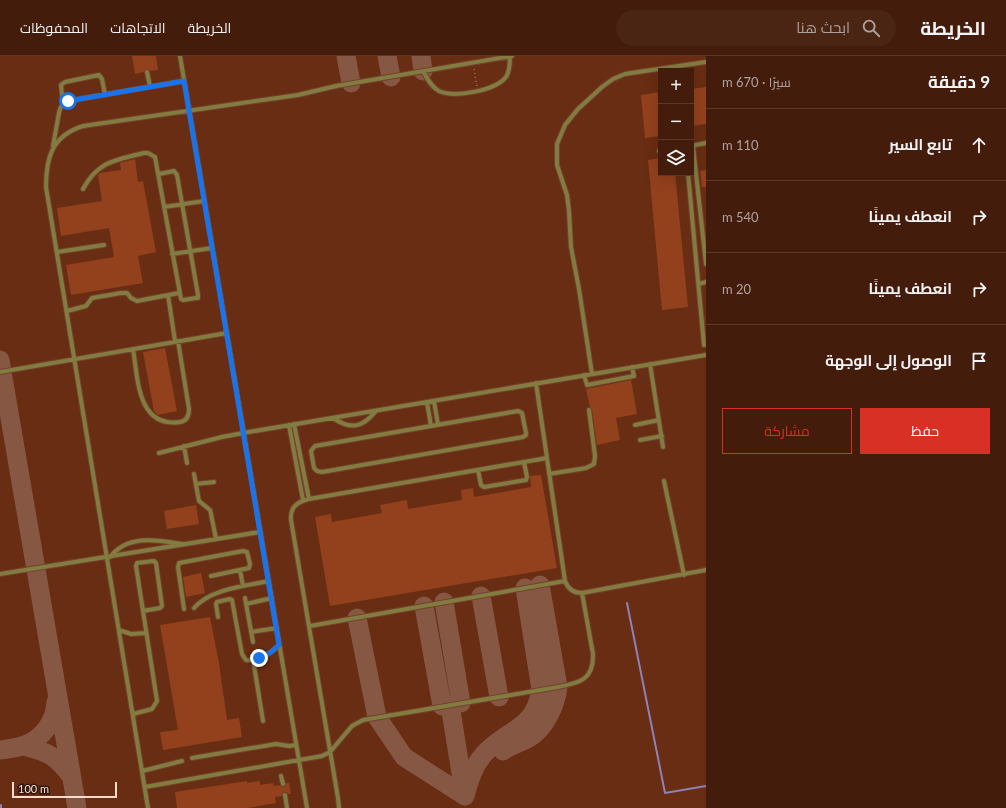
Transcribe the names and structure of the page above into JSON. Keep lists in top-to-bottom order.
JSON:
{
  "scale_bar": "100 m",
  "page": {
    "header": "الخريطة",
    "search": "ابحث هنا",
    "nav": ["الخريطة", "الاتجاهات", "المحفوظات"],
    "heading": ["9 دقيقة", "سيرًا · 670 m"],
    "map_buttons": ["+", "−"],
    "list": [
      ["تابع السير", "110 m"],
      ["انعطف يمينًا", "540 m"],
      ["انعطف يمينًا", "20 m"],
      "الوصول إلى الوجهة"
    ],
    "buttons": ["حفظ", "مشاركة"],
    "scale": "100 m"
  }
}
